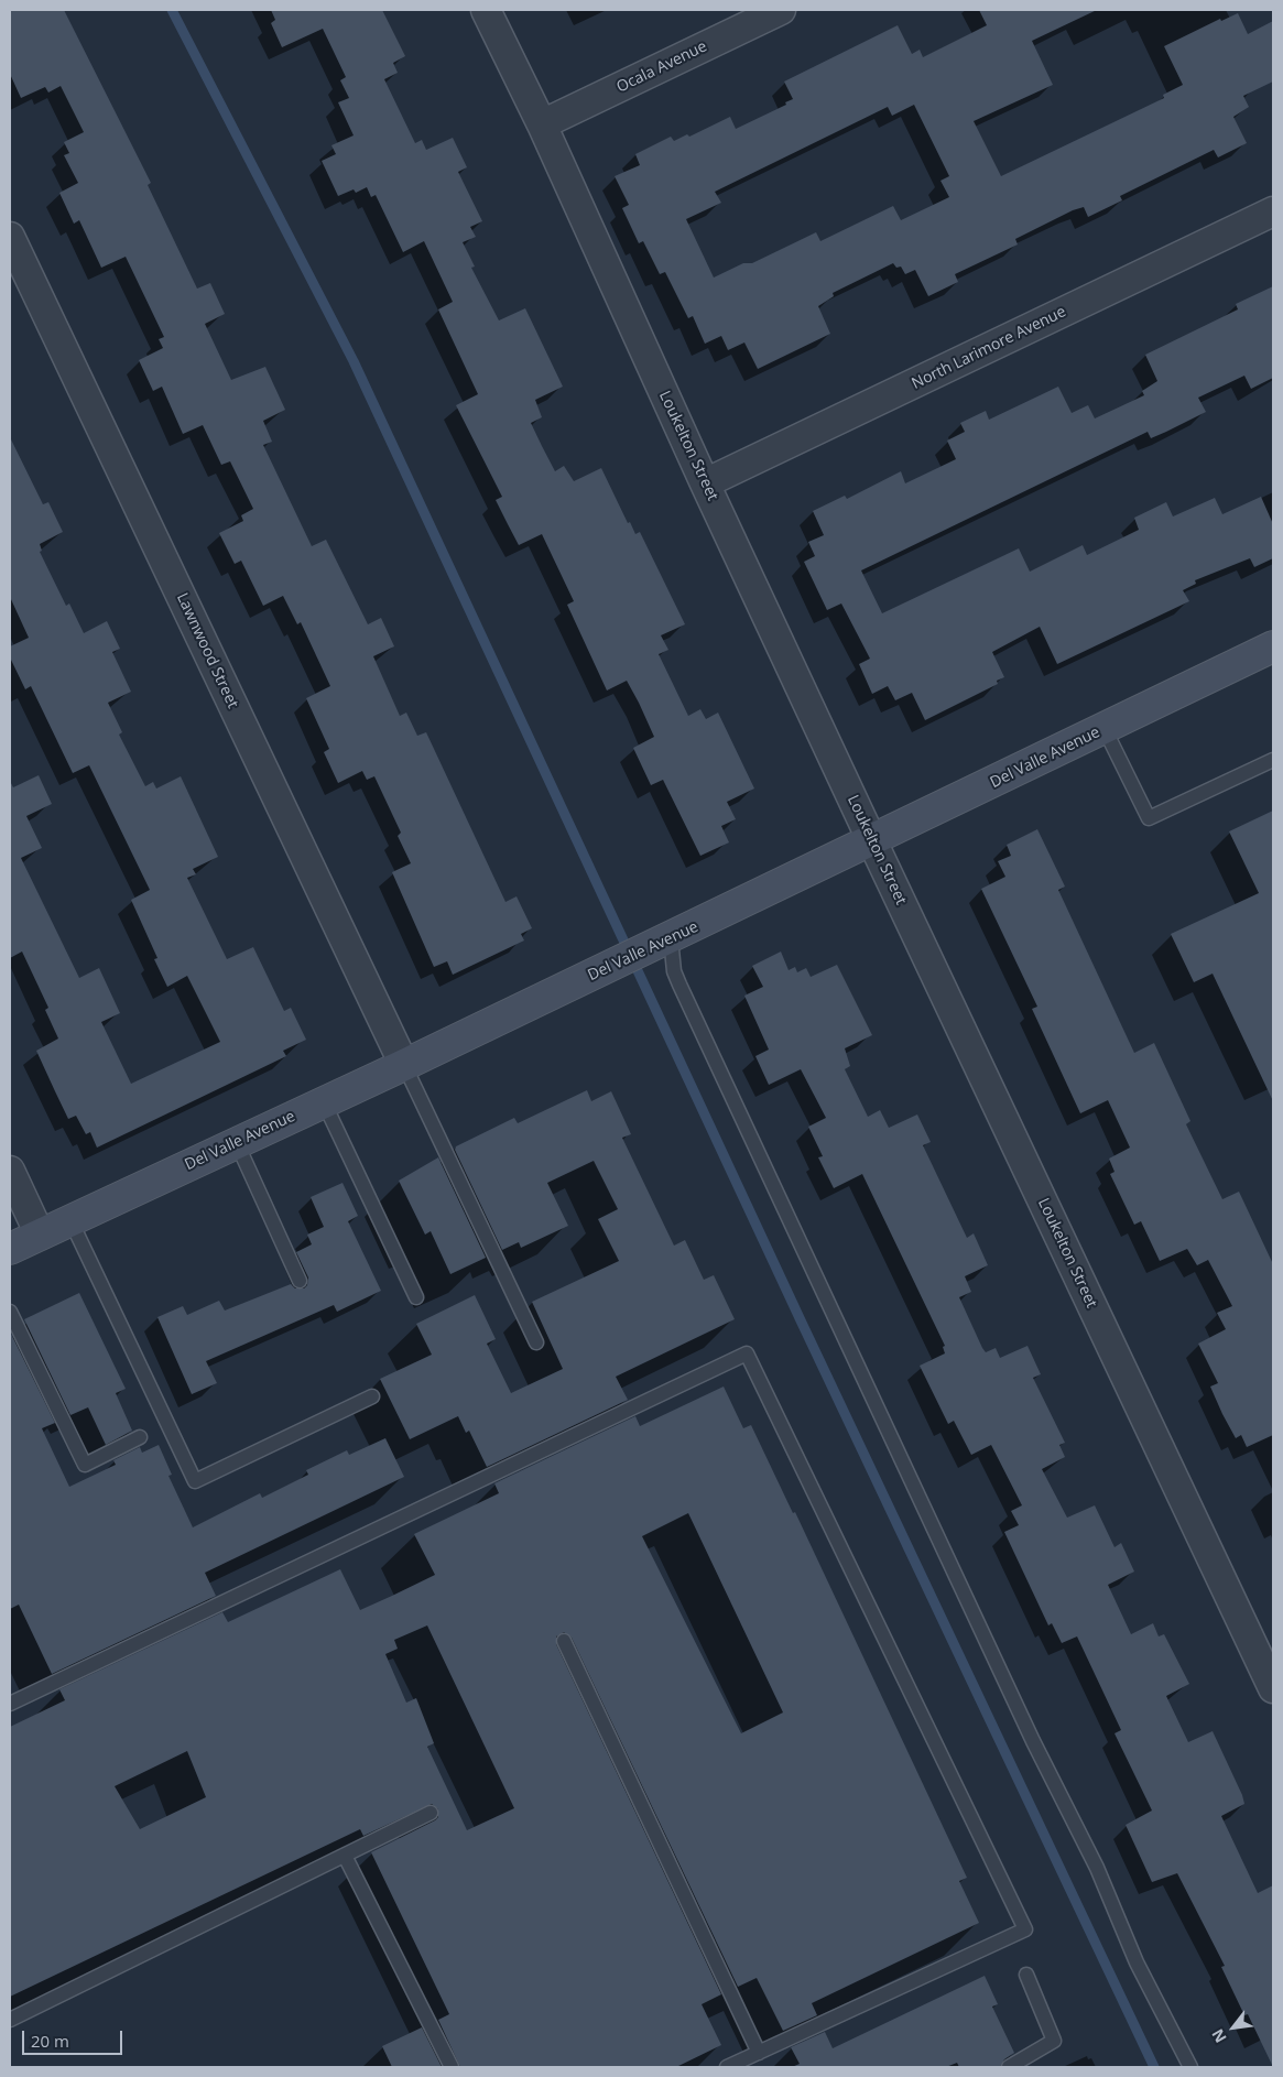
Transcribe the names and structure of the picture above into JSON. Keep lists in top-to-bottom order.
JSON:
{
  "streets": {
    "street": [
      "Ocala Avenue",
      "North Larimore Avenue",
      "Loukelton Street",
      "Lawnwood Street",
      "Del Valle Avenue"
    ]
  },
  "crossings": [
    ["Ocala Avenue", "Loukelton Street"],
    ["North Larimore Avenue", "Loukelton Street"],
    ["Loukelton Street", "Del Valle Avenue"],
    ["Lawnwood Street", "Del Valle Avenue"]
  ],
  "scale_bar": "20 m",
  "north": "bottom left"
}
